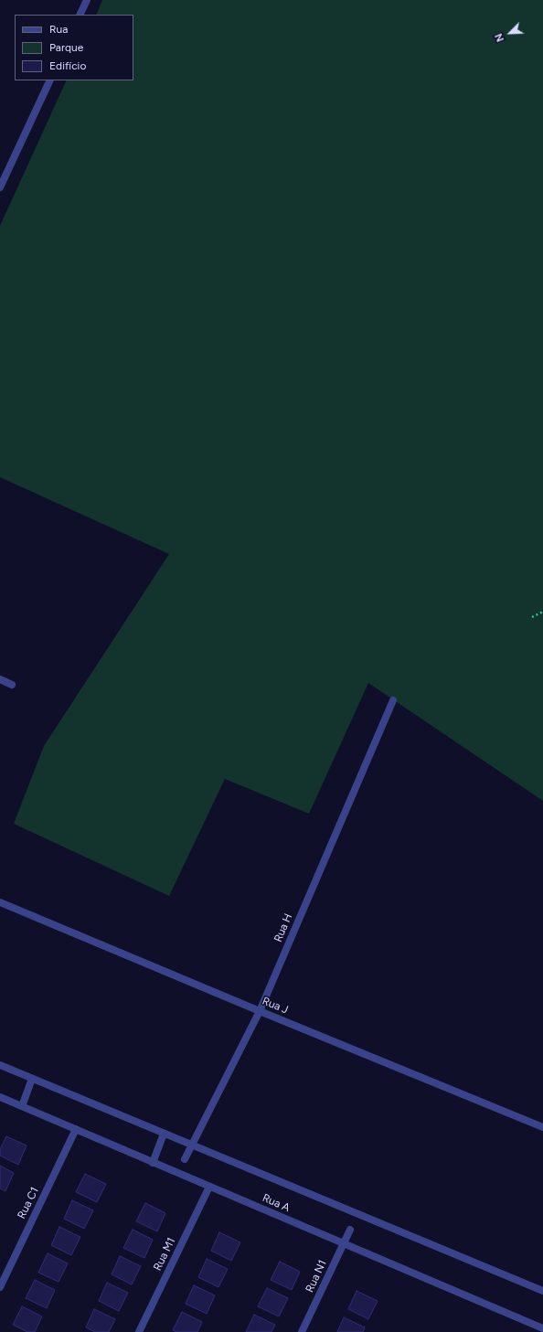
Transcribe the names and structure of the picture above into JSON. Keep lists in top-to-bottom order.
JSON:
{
  "streets": {
    "street": [
      "Rua H",
      "Rua J",
      "Rua C1",
      "Rua A",
      "Rua M1",
      "Rua N1"
    ]
  },
  "crossings": [
    ["Rua H", "Rua J"],
    ["Rua H", "Rua A"],
    ["Rua C1", "Rua A"],
    ["Rua A", "Rua M1"],
    ["Rua A", "Rua N1"]
  ],
  "legend": ["Rua", "Parque", "Edifício"],
  "north": "bottom left"
}
